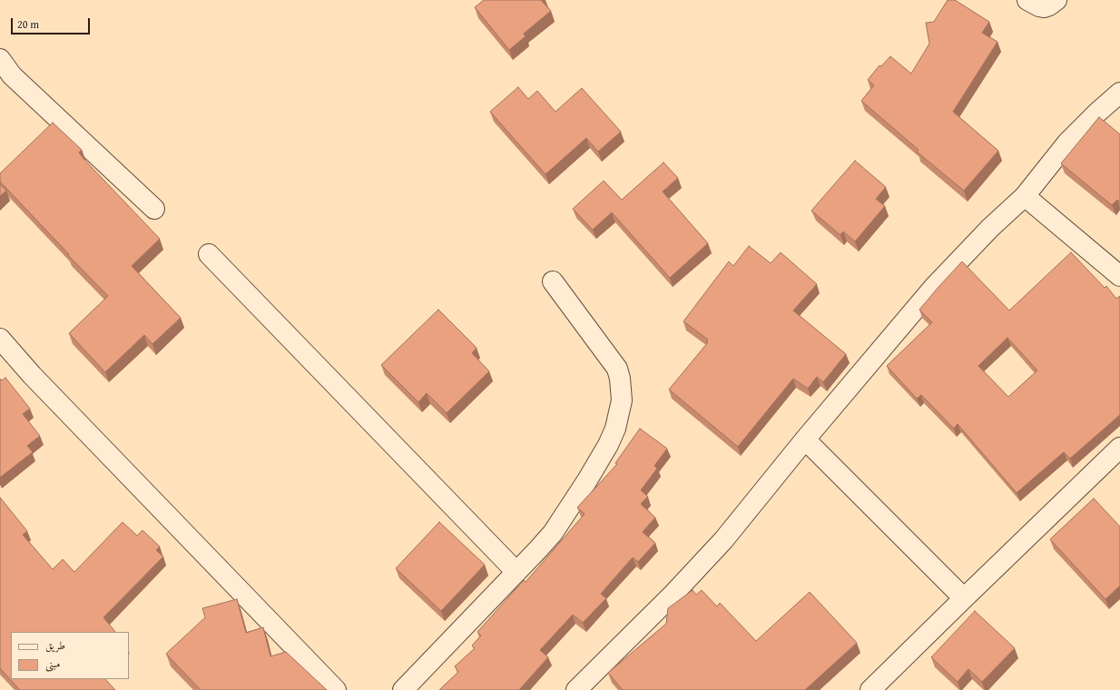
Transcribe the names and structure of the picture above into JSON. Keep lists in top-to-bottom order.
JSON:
{
  "legend": ["طريق", "مبنى"],
  "scale_bar": "20 m"
}
